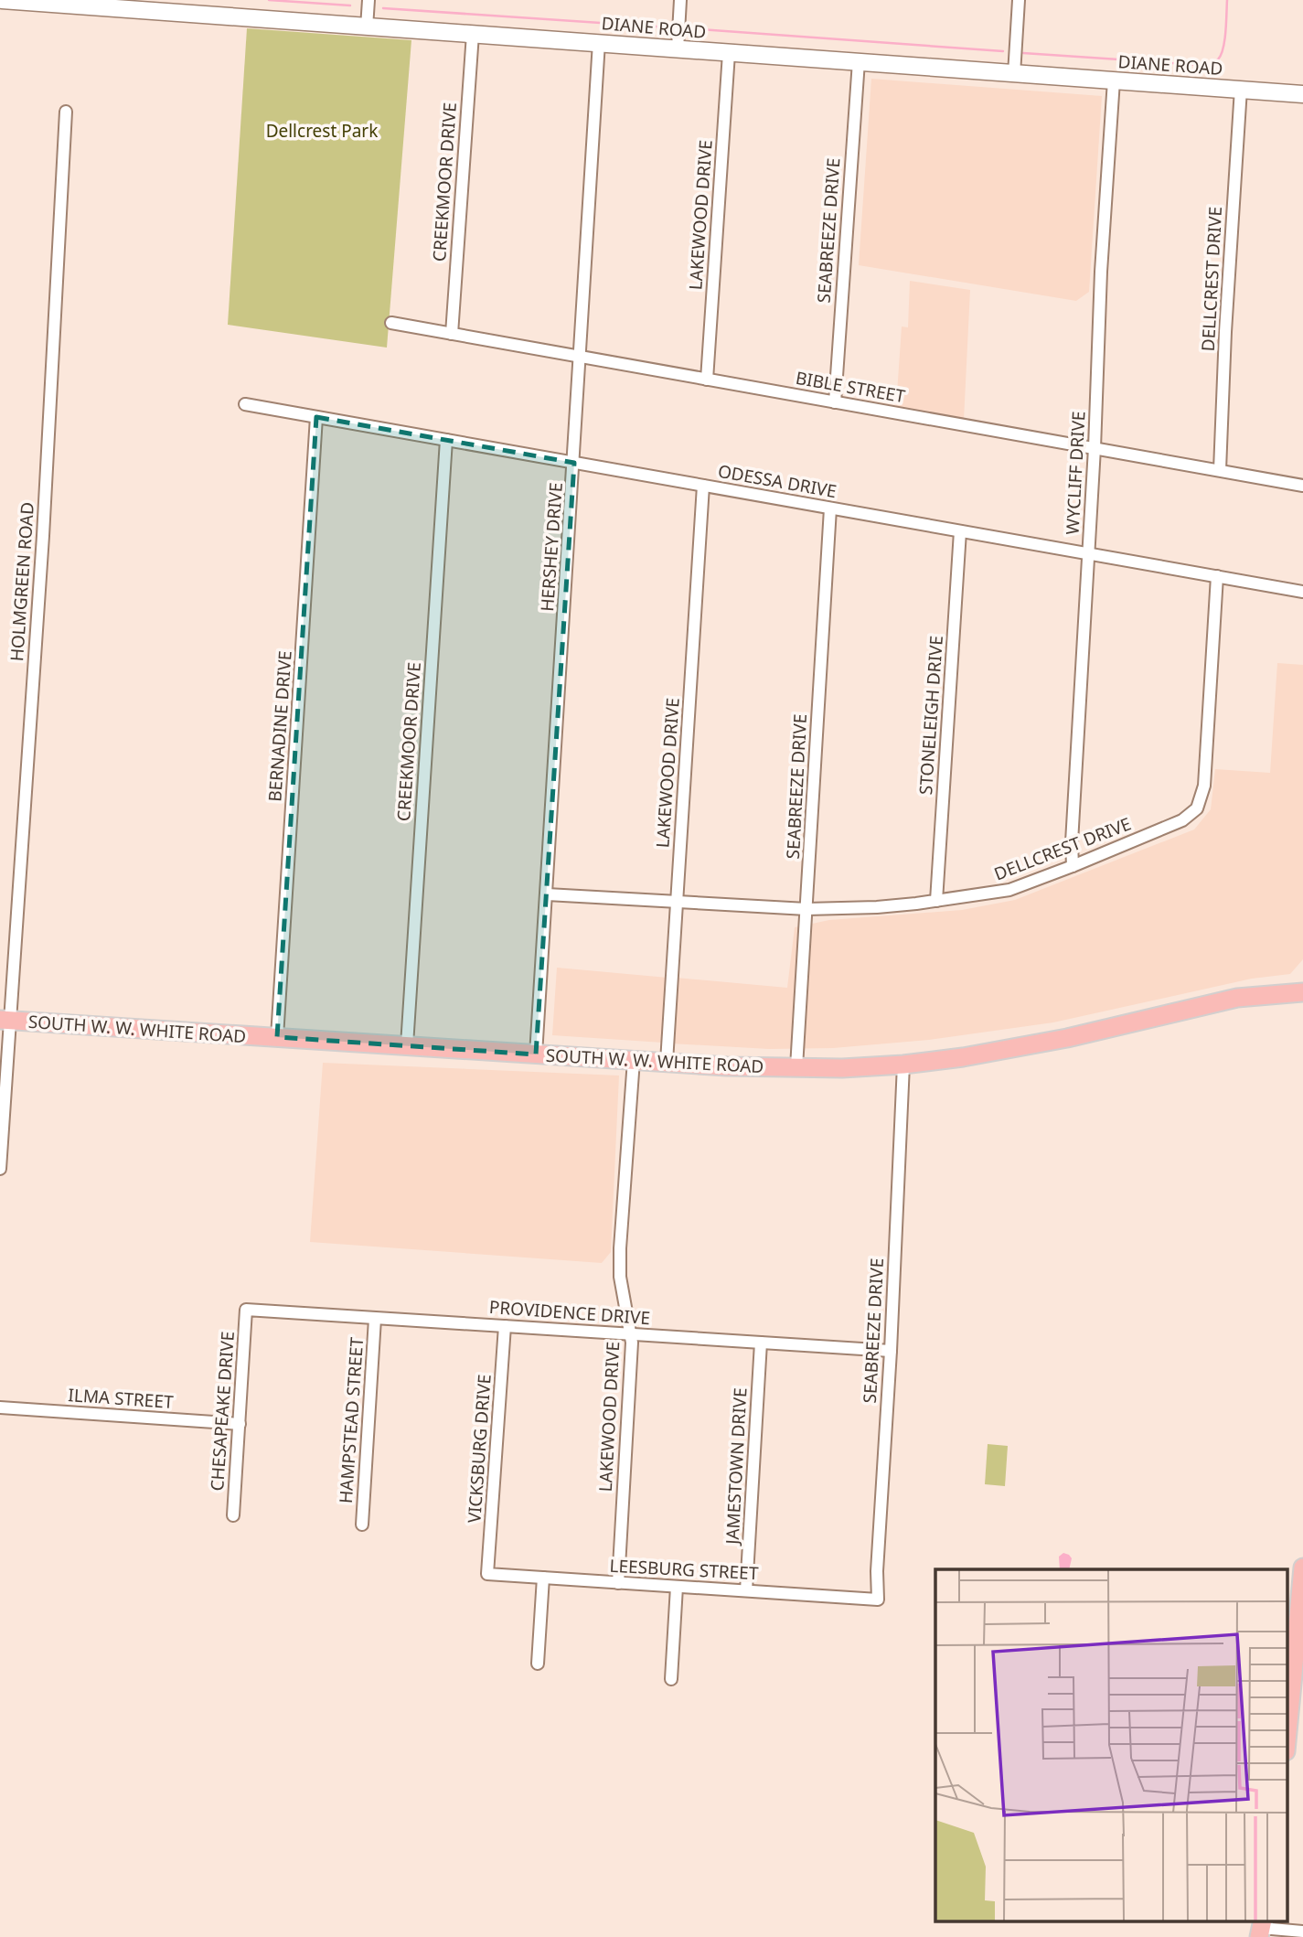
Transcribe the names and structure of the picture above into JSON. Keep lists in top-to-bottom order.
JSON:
{
  "streets": {
    "main road": ["SOUTH W. W. WHITE ROAD"],
    "street": [
      "DIANE ROAD",
      "CREEKMOOR DRIVE",
      "LAKEWOOD DRIVE",
      "SEABREEZE DRIVE",
      "DELLCREST DRIVE",
      "BIBLE STREET",
      "WYCLIFF DRIVE",
      "ODESSA DRIVE",
      "HERSHEY DRIVE",
      "HOLMGREEN ROAD",
      "STONELEIGH DRIVE",
      "BERNADINE DRIVE",
      "PROVIDENCE DRIVE",
      "ILMA STREET",
      "CHESAPEAKE DRIVE",
      "HAMPSTEAD STREET",
      "VICKSBURG DRIVE",
      "JAMESTOWN DRIVE",
      "LEESBURG STREET"
    ]
  },
  "crossings": [
    ["DIANE ROAD", "CREEKMOOR DRIVE"],
    ["DIANE ROAD", "LAKEWOOD DRIVE"],
    ["DIANE ROAD", "SEABREEZE DRIVE"],
    ["DIANE ROAD", "DELLCREST DRIVE"],
    ["DIANE ROAD", "WYCLIFF DRIVE"],
    ["DIANE ROAD", "HERSHEY DRIVE"],
    ["CREEKMOOR DRIVE", "BIBLE STREET"],
    ["CREEKMOOR DRIVE", "ODESSA DRIVE"],
    ["CREEKMOOR DRIVE", "SOUTH W. W. WHITE ROAD"],
    ["LAKEWOOD DRIVE", "DELLCREST DRIVE"],
    ["LAKEWOOD DRIVE", "BIBLE STREET"],
    ["LAKEWOOD DRIVE", "ODESSA DRIVE"],
    ["LAKEWOOD DRIVE", "SOUTH W. W. WHITE ROAD"],
    ["LAKEWOOD DRIVE", "PROVIDENCE DRIVE"],
    ["LAKEWOOD DRIVE", "LEESBURG STREET"],
    ["SEABREEZE DRIVE", "DELLCREST DRIVE"],
    ["SEABREEZE DRIVE", "BIBLE STREET"],
    ["SEABREEZE DRIVE", "ODESSA DRIVE"],
    ["SEABREEZE DRIVE", "SOUTH W. W. WHITE ROAD"],
    ["SEABREEZE DRIVE", "PROVIDENCE DRIVE"],
    ["SEABREEZE DRIVE", "LEESBURG STREET"],
    ["DELLCREST DRIVE", "BIBLE STREET"],
    ["DELLCREST DRIVE", "WYCLIFF DRIVE"],
    ["DELLCREST DRIVE", "ODESSA DRIVE"],
    ["DELLCREST DRIVE", "HERSHEY DRIVE"],
    ["DELLCREST DRIVE", "STONELEIGH DRIVE"],
    ["BIBLE STREET", "WYCLIFF DRIVE"],
    ["BIBLE STREET", "HERSHEY DRIVE"],
    ["WYCLIFF DRIVE", "ODESSA DRIVE"],
    ["ODESSA DRIVE", "HERSHEY DRIVE"],
    ["ODESSA DRIVE", "STONELEIGH DRIVE"],
    ["ODESSA DRIVE", "BERNADINE DRIVE"],
    ["HERSHEY DRIVE", "SOUTH W. W. WHITE ROAD"],
    ["HOLMGREEN ROAD", "SOUTH W. W. WHITE ROAD"],
    ["BERNADINE DRIVE", "SOUTH W. W. WHITE ROAD"],
    ["PROVIDENCE DRIVE", "CHESAPEAKE DRIVE"],
    ["PROVIDENCE DRIVE", "HAMPSTEAD STREET"],
    ["PROVIDENCE DRIVE", "VICKSBURG DRIVE"],
    ["PROVIDENCE DRIVE", "JAMESTOWN DRIVE"],
    ["ILMA STREET", "CHESAPEAKE DRIVE"],
    ["VICKSBURG DRIVE", "LEESBURG STREET"],
    ["JAMESTOWN DRIVE", "LEESBURG STREET"]
  ],
  "parks": ["Dellcrest Park"]
}
